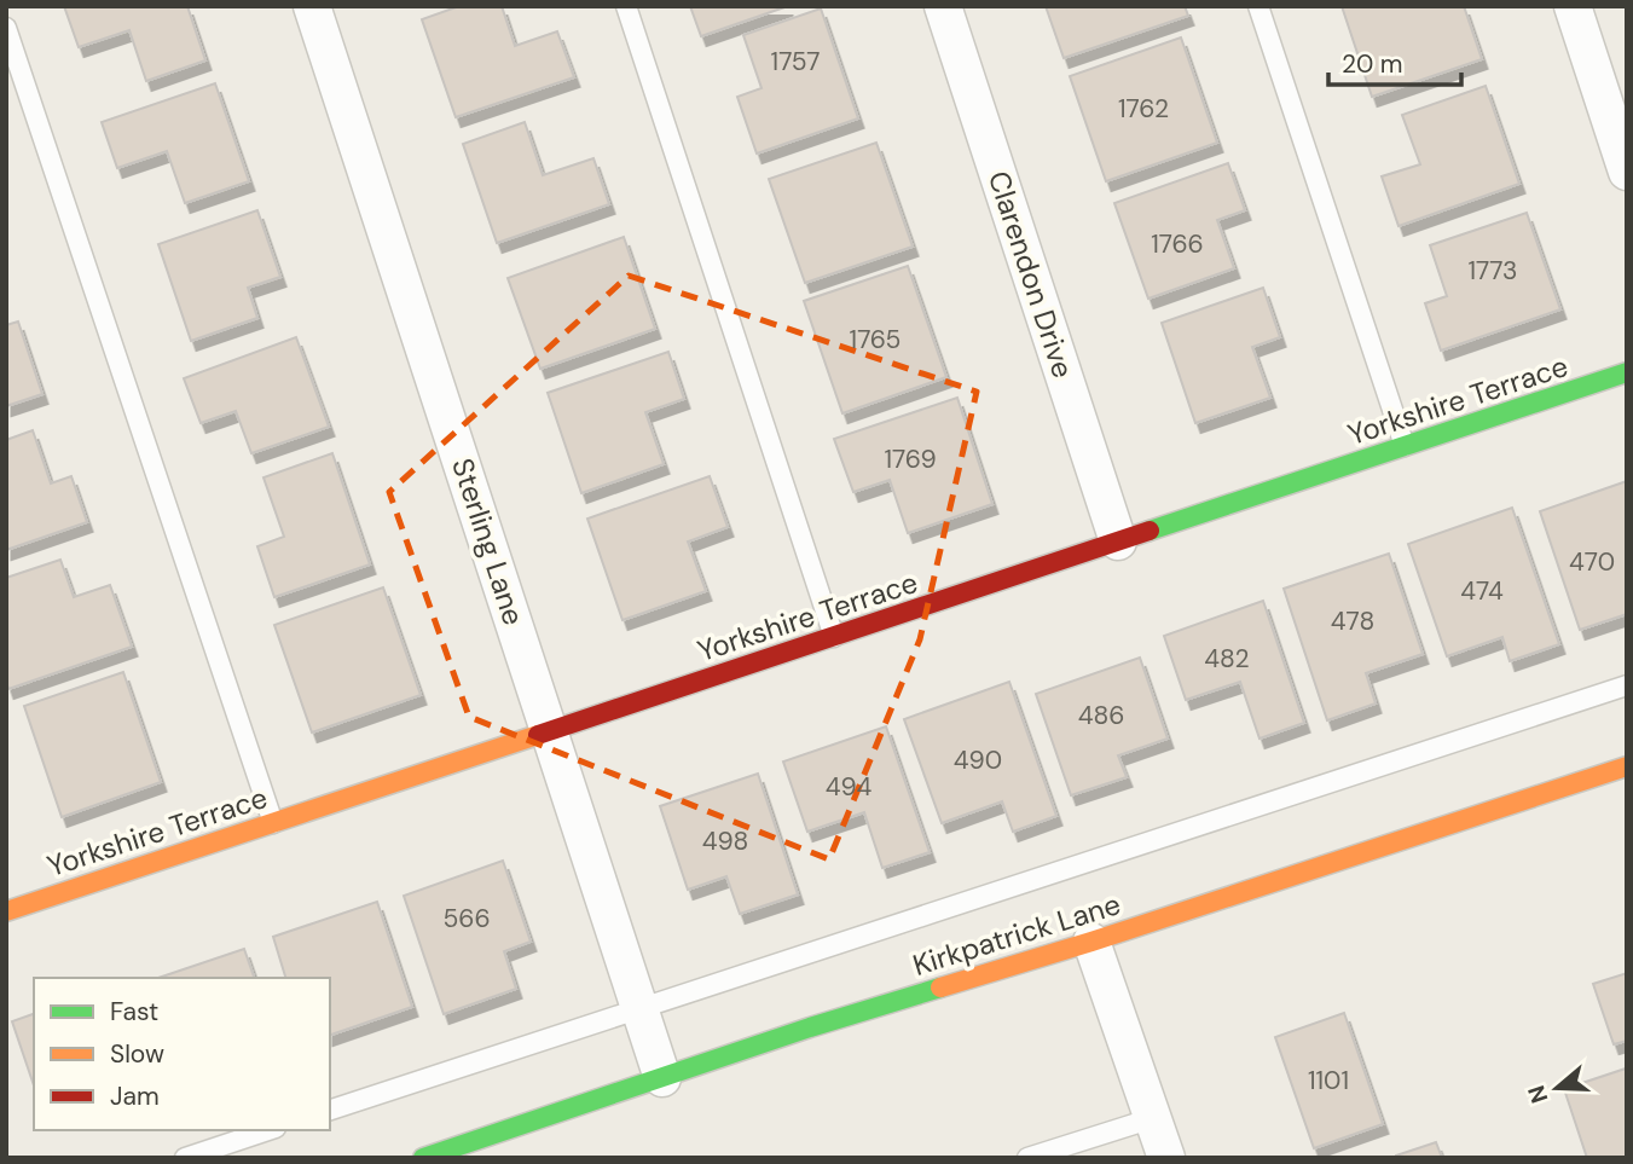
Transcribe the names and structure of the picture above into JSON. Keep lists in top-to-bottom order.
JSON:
{
  "streets": {
    "street": [
      "Clarendon Drive",
      "Yorkshire Terrace",
      "Sterling Lane",
      "Kirkpatrick Lane"
    ]
  },
  "crossings": [
    ["Clarendon Drive", "Yorkshire Terrace"],
    ["Yorkshire Terrace", "Sterling Lane"],
    ["Sterling Lane", "Kirkpatrick Lane"]
  ],
  "house_numbers": [
    "1757",
    "1762",
    "1766",
    "1773",
    "1765",
    "1769",
    "470",
    "474",
    "478",
    "482",
    "486",
    "490",
    "494",
    "498",
    "566",
    "1101"
  ],
  "legend": ["Fast", "Slow", "Jam"],
  "scale_bar": "20 m",
  "north": "left"
}
